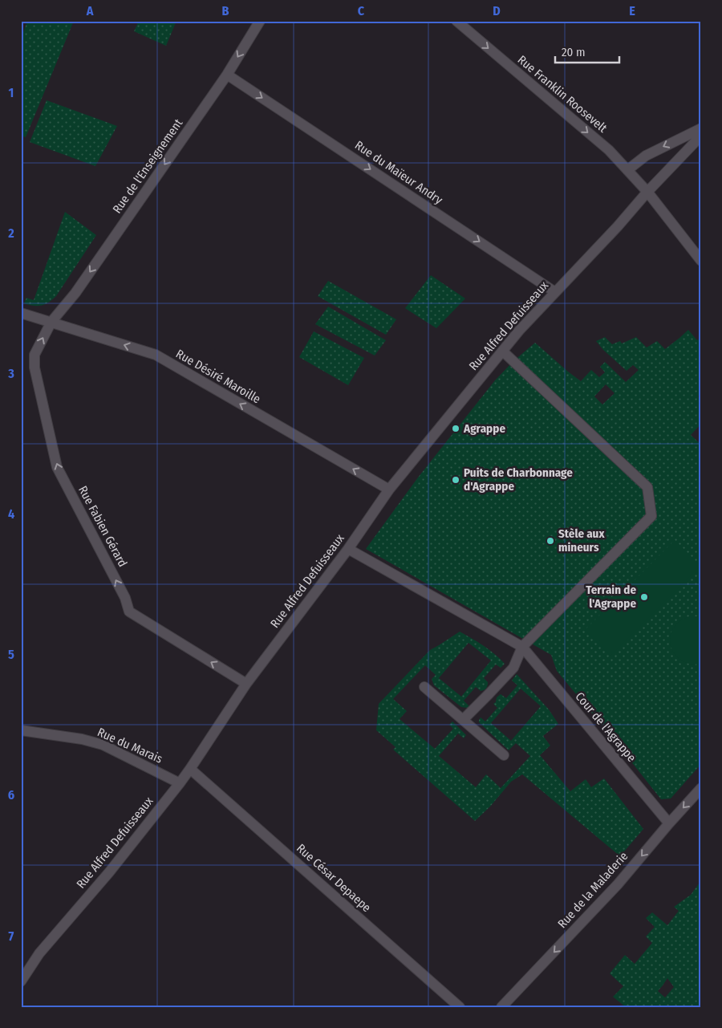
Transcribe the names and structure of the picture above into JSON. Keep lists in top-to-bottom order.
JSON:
{
  "streets": {
    "street": [
      "Rue Franklin Roosevelt",
      "Rue de l'Enseignement",
      "Rue du Maïeur Andry",
      "Rue Alfred Defuisseaux",
      "Rue Désiré Maroille",
      "Rue Fabien Gérard",
      "Cour de l'Agrappe",
      "Rue du Marais",
      "Rue César Depaepe",
      "Rue de la Maladerie"
    ]
  },
  "crossings": [
    ["Rue Franklin Roosevelt", "Rue Alfred Defuisseaux"],
    ["Rue de l'Enseignement", "Rue du Maïeur Andry"],
    ["Rue de l'Enseignement", "Rue Désiré Maroille"],
    ["Rue de l'Enseignement", "Rue Fabien Gérard"],
    ["Rue du Maïeur Andry", "Rue Alfred Defuisseaux"],
    ["Rue Alfred Defuisseaux", "Rue Désiré Maroille"],
    ["Rue Alfred Defuisseaux", "Rue Fabien Gérard"],
    ["Rue Alfred Defuisseaux", "Cour de l'Agrappe"],
    ["Rue Alfred Defuisseaux", "Rue du Marais"],
    ["Rue Alfred Defuisseaux", "Rue César Depaepe"],
    ["Rue Désiré Maroille", "Rue Fabien Gérard"],
    ["Cour de l'Agrappe", "Rue de la Maladerie"]
  ],
  "one_way": [
    "Rue Franklin Roosevelt",
    "Rue de l'Enseignement",
    "Rue du Maïeur Andry",
    "Rue Désiré Maroille",
    "Rue Fabien Gérard",
    "Rue de la Maladerie"
  ],
  "places": [
    "Agrappe",
    "Puits de Charbonnage d'Agrappe",
    "Stèle aux mineurs",
    "Terrain de l'Agrappe"
  ],
  "scale_bar": "20 m",
  "grid": {
    "columns": [
      "A",
      "B",
      "C",
      "D",
      "E"
    ],
    "rows": [
      "1",
      "2",
      "3",
      "4",
      "5",
      "6",
      "7"
    ]
  }
}
